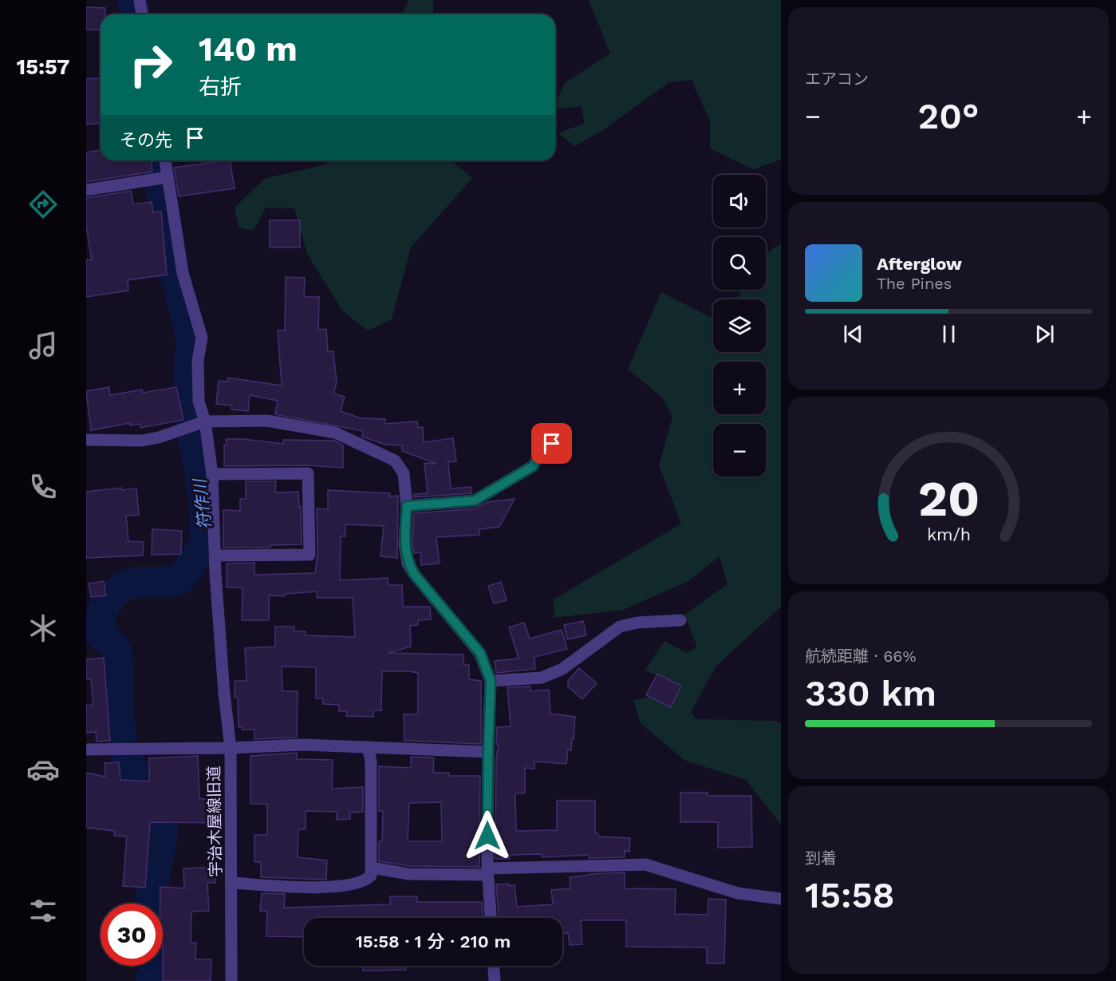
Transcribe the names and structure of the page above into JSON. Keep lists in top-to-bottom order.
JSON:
{
  "streets": {
    "street": ["宇治木屋線旧道"]
  },
  "water": ["符作川"],
  "page": {
    "tabs": "15:57",
    "tile": [
      "エアコン",
      ["航続距離 · 66%", "330 km"],
      ["到着", "15:58"]
    ],
    "turn": ["140 m", "右折"],
    "heat": ["−", "20°", "+"],
    "then": "その先",
    "map_buttons": ["+", "−"],
    "song": ["Afterglow", "The Pines"],
    "limit": "30",
    "trip": "15:58 · 1 分 · 210 m",
    "gauge": ["20", "km/h"]
  }
}
